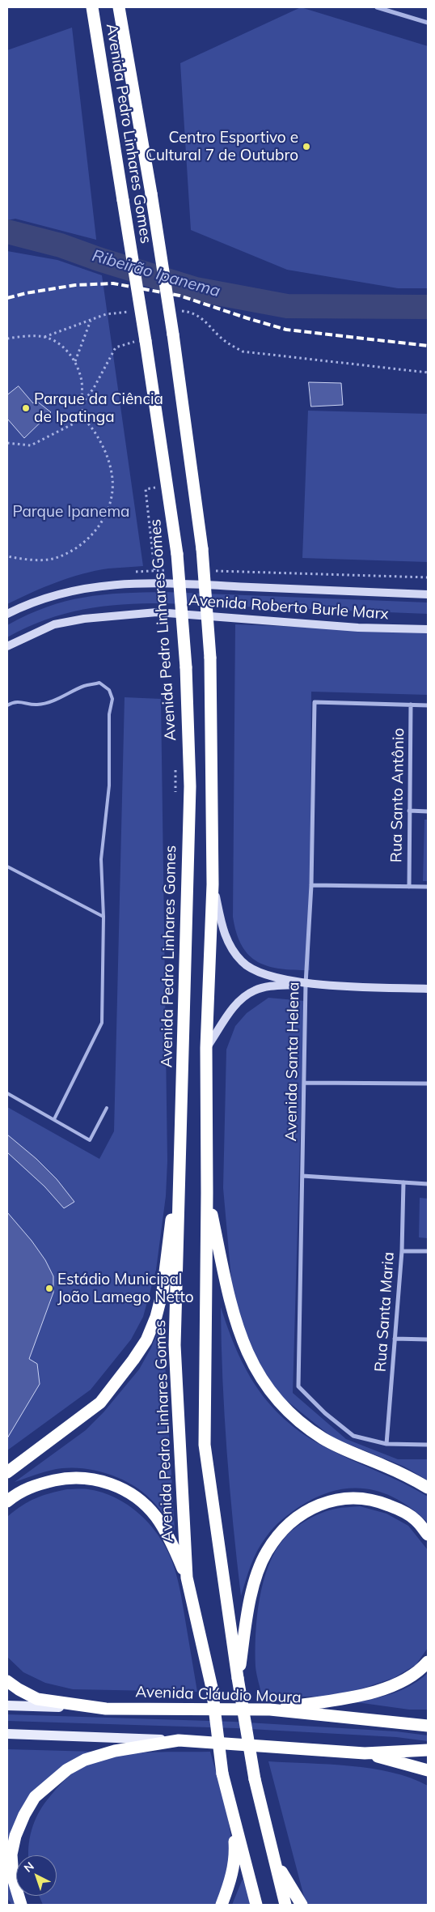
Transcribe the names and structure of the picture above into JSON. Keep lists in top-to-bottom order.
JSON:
{
  "streets": {
    "highway": ["Avenida Pedro Linhares Gomes", "Avenida Cláudio Moura"],
    "main road": ["Avenida Roberto Burle Marx"],
    "street": ["Rua Santo Antônio", "Avenida Santa Helena", "Rua Santa Maria"]
  },
  "crossings": [
    ["Rua Santo Antônio", "Avenida Santa Helena"],
    ["Avenida Santa Helena", "Rua Santa Maria"]
  ],
  "water": ["Ribeirão Ipanema"],
  "parks": ["Parque Ipanema"],
  "places": ["Centro Esportivo e Cultural 7 de Outubro", "Parque da Ciência de Ipatinga", "Estádio Municipal João Lamego Netto"],
  "north": "top left"
}
